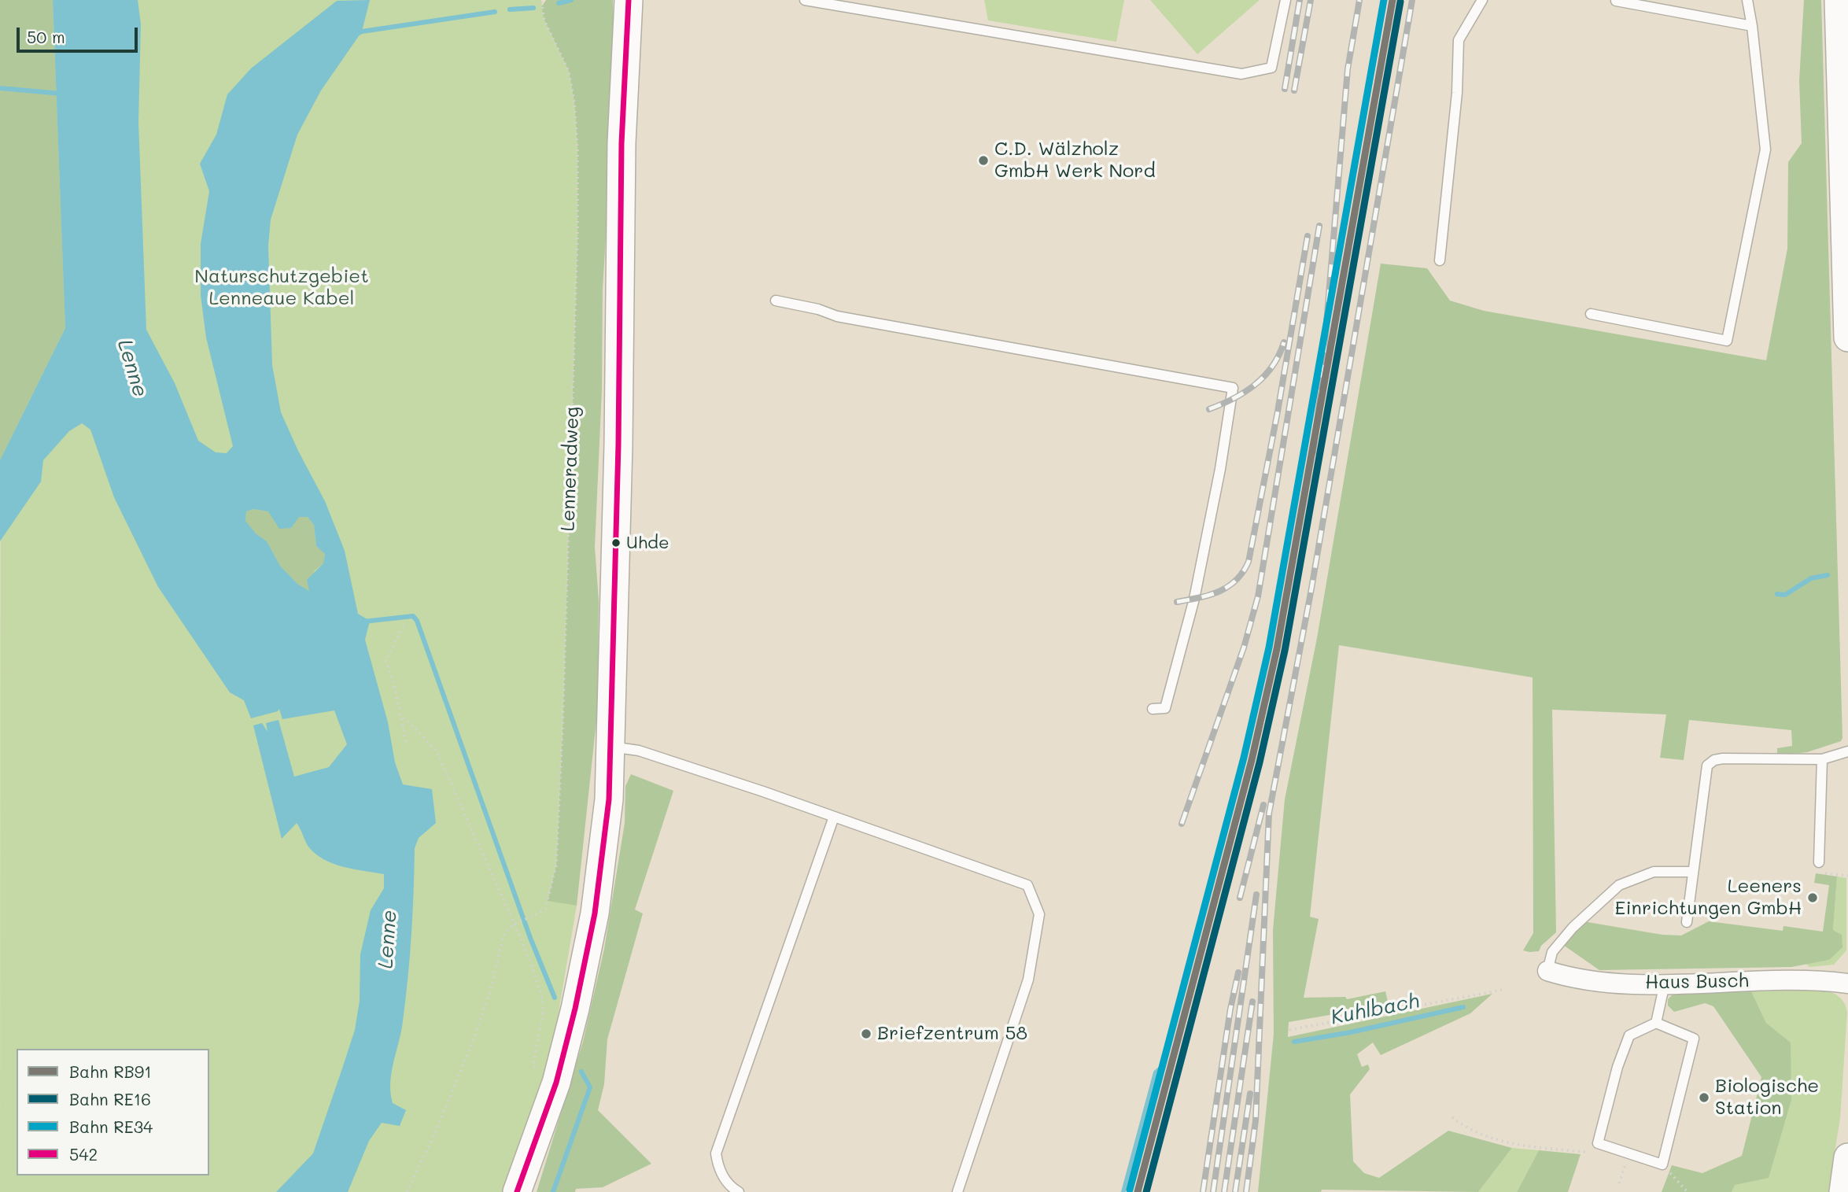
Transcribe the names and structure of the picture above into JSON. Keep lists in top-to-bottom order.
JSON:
{
  "streets": {
    "street": ["Haus Busch"],
    "path": ["Lenneradweg"]
  },
  "water": ["Lenne", "Kuhlbach"],
  "parks": ["Naturschutzgebiet Lenneaue Kabel"],
  "places": [
    "C.D. Wälzholz GmbH Werk Nord",
    "Uhde",
    "Leeners Einrichtungen GmbH",
    "Briefzentrum 58",
    "Biologische Station"
  ],
  "lines": [
    "rail line RB91",
    "rail line RE34",
    "transit line 542",
    "rail line RE16"
  ],
  "legend": [
    "Bahn RB91",
    "Bahn RE16",
    "Bahn RE34",
    "542"
  ],
  "scale_bar": "50 m"
}
